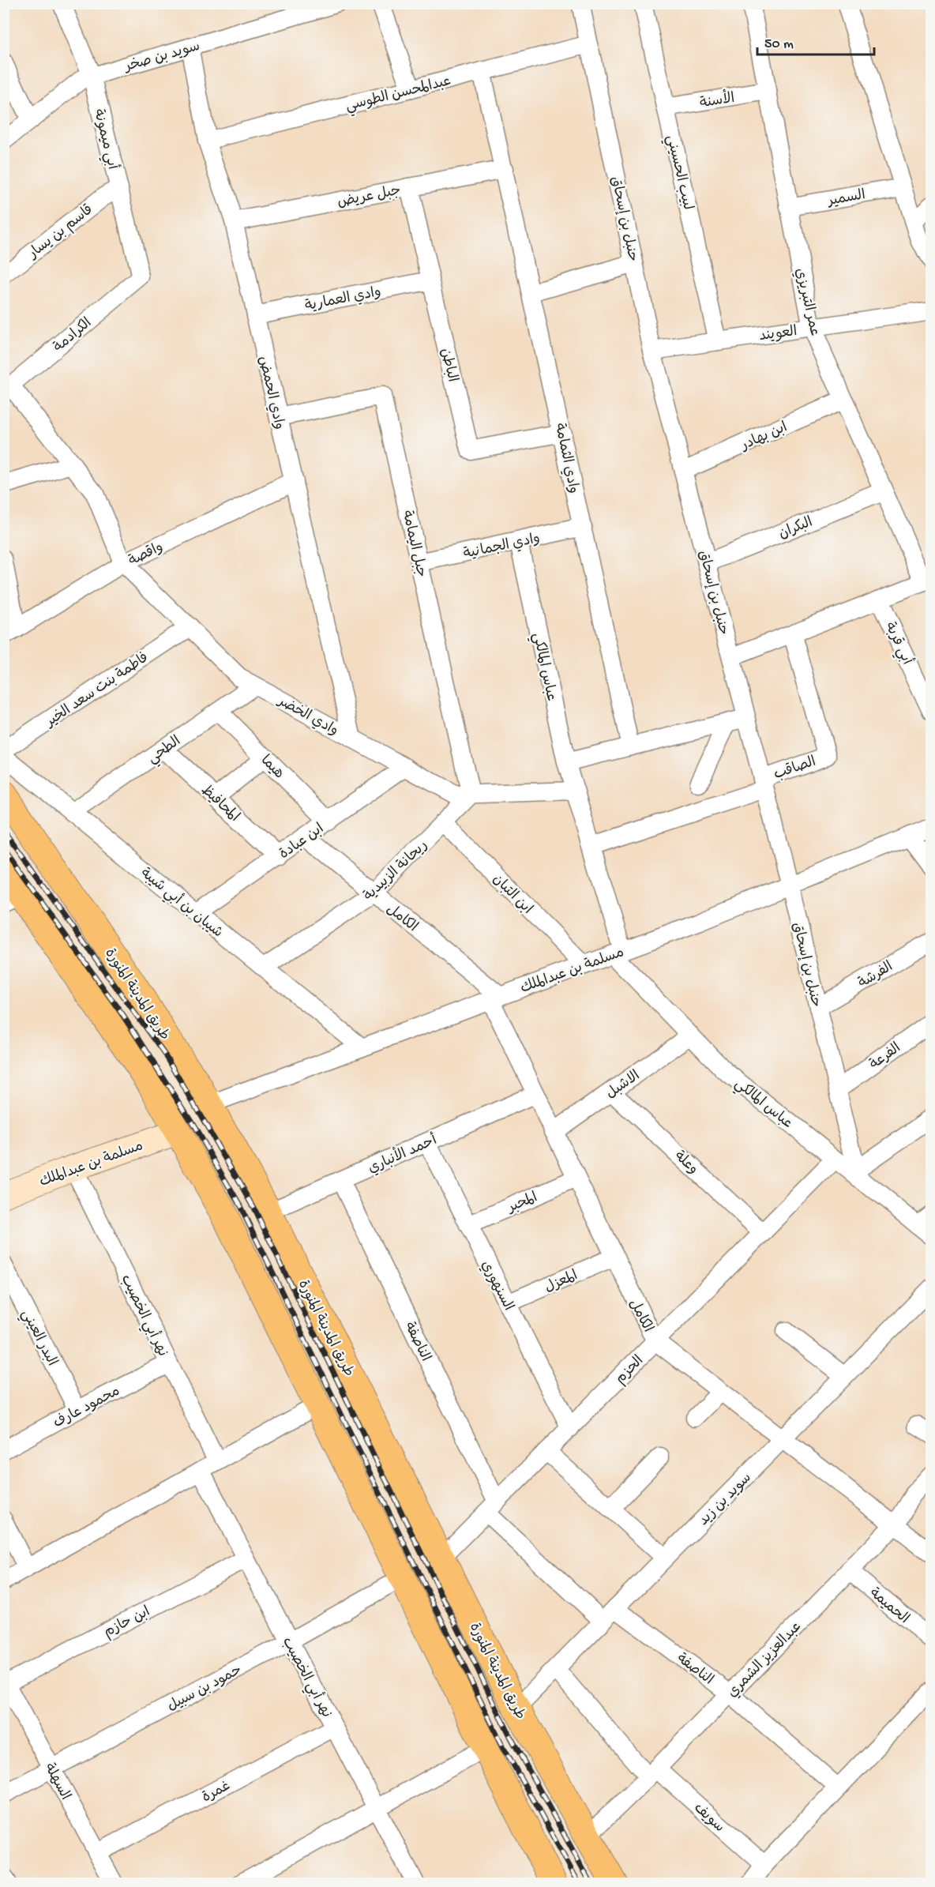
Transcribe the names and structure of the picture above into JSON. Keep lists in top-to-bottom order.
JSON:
{
  "streets": {
    "main road": ["مسلمة بن عبدالملك", "طريق المدينة المنورة"],
    "street": [
      "سويد بن صخر",
      "عبدالمحسن الطوسي",
      "الأسنة",
      "أبي ميمونة",
      "لبيب الحسيني",
      "جبل عريض",
      "السمير",
      "حنبل بن إسحاق",
      "قاسم بن يسار",
      "وادي العمارية",
      "عمر التبريزي",
      "العويند",
      "الكرادمة",
      "الباطن",
      "وادي الحمض",
      "ابن بهادر",
      "وادي الثمامة",
      "البكران",
      "جبل اليمامة",
      "وادي الجمانية",
      "واقصة",
      "أبي قربة",
      "عباس المالكي",
      "فاطمة بنت سعد الخير",
      "وادي الخضر",
      "الطحي",
      "هيما",
      "الصاقب",
      "المحافيظ",
      "ابن عبادة",
      "ريحانة الزبيدية",
      "ابن التبان",
      "شيبان بن أبي شيبة",
      "الكامل",
      "الفرشة",
      "الفرعة",
      "الاشبل",
      "أحمد الأنباري",
      "وعلة",
      "المحبر",
      "المعزل",
      "السنهوري",
      "نهر أبي الخصيب",
      "البدر العيني",
      "الناصفة",
      "الحزم",
      "محمود عارف",
      "سويد بن زيد",
      "الحميمة",
      "ابن حازم",
      "عبدالعزيز الشمري",
      "حمود بن سبيل",
      "السهلة",
      "غمرة",
      "سويف"
    ]
  },
  "crossings": [
    ["سويد بن صخر", "أبي ميمونة"],
    ["سويد بن صخر", "وادي الحمض"],
    ["عبدالمحسن الطوسي", "حنبل بن إسحاق"],
    ["عبدالمحسن الطوسي", "وادي الحمض"],
    ["عبدالمحسن الطوسي", "وادي الثمامة"],
    ["الأسنة", "لبيب الحسيني"],
    ["الأسنة", "عمر التبريزي"],
    ["أبي ميمونة", "قاسم بن يسار"],
    ["أبي ميمونة", "الكرادمة"],
    ["لبيب الحسيني", "العويند"],
    ["جبل عريض", "الباطن"],
    ["جبل عريض", "وادي الحمض"],
    ["جبل عريض", "وادي الثمامة"],
    ["السمير", "عمر التبريزي"],
    ["حنبل بن إسحاق", "العويند"],
    ["حنبل بن إسحاق", "ابن بهادر"],
    ["حنبل بن إسحاق", "البكران"],
    ["حنبل بن إسحاق", "عباس المالكي"],
    ["حنبل بن إسحاق", "الصاقب"],
    ["حنبل بن إسحاق", "مسلمة بن عبدالملك"],
    ["حنبل بن إسحاق", "الفرشة"],
    ["حنبل بن إسحاق", "الفرعة"],
    ["وادي العمارية", "الباطن"],
    ["وادي العمارية", "وادي الحمض"],
    ["عمر التبريزي", "العويند"],
    ["عمر التبريزي", "ابن بهادر"],
    ["عمر التبريزي", "البكران"],
    ["الكرادمة", "وادي الخضر"],
    ["الباطن", "وادي الثمامة"],
    ["وادي الحمض", "جبل اليمامة"],
    ["وادي الحمض", "واقصة"],
    ["وادي الحمض", "وادي الخضر"],
    ["وادي الثمامة", "وادي الجمانية"],
    ["جبل اليمامة", "وادي الجمانية"],
    ["جبل اليمامة", "وادي الخضر"],
    ["جبل اليمامة", "ريحانة الزبيدية"],
    ["وادي الجمانية", "عباس المالكي"],
    ["واقصة", "وادي الخضر"],
    ["عباس المالكي", "وادي الخضر"],
    ["عباس المالكي", "مسلمة بن عبدالملك"],
    ["عباس المالكي", "الاشبل"],
    ["عباس المالكي", "الحزم"],
    ["فاطمة بنت سعد الخير", "وادي الخضر"],
    ["وادي الخضر", "الطحي"],
    ["وادي الخضر", "ابن عبادة"],
    ["وادي الخضر", "ريحانة الزبيدية"],
    ["الطحي", "هيما"],
    ["الطحي", "المحافيظ"],
    ["الطحي", "شيبان بن أبي شيبة"],
    ["هيما", "ابن عبادة"],
    ["المحافيظ", "ابن عبادة"],
    ["ابن عبادة", "شيبان بن أبي شيبة"],
    ["ابن عبادة", "الكامل"],
    ["ريحانة الزبيدية", "ابن التبان"],
    ["ريحانة الزبيدية", "شيبان بن أبي شيبة"],
    ["ريحانة الزبيدية", "الكامل"],
    ["ابن التبان", "مسلمة بن عبدالملك"],
    ["شيبان بن أبي شيبة", "مسلمة بن عبدالملك"],
    ["الكامل", "مسلمة بن عبدالملك"],
    ["الكامل", "الاشبل"],
    ["الكامل", "أحمد الأنباري"],
    ["الكامل", "المحبر"],
    ["الكامل", "المعزل"],
    ["الكامل", "الحزم"],
    ["الكامل", "سويد بن زيد"],
    ["الكامل", "عبدالعزيز الشمري"],
    ["مسلمة بن عبدالملك", "طريق المدينة المنورة"],
    ["مسلمة بن عبدالملك", "نهر أبي الخصيب"],
    ["طريق المدينة المنورة", "أحمد الأنباري"],
    ["طريق المدينة المنورة", "الحزم"],
    ["طريق المدينة المنورة", "سويد بن زيد"],
    ["طريق المدينة المنورة", "عبدالعزيز الشمري"],
    ["الاشبل", "وعلة"],
    ["أحمد الأنباري", "السنهوري"],
    ["أحمد الأنباري", "الناصفة"],
    ["وعلة", "الحزم"],
    ["المحبر", "السنهوري"],
    ["المعزل", "السنهوري"],
    ["السنهوري", "الحزم"],
    ["نهر أبي الخصيب", "محمود عارف"],
    ["نهر أبي الخصيب", "ابن حازم"],
    ["نهر أبي الخصيب", "حمود بن سبيل"],
    ["نهر أبي الخصيب", "غمرة"],
    ["البدر العيني", "محمود عارف"],
    ["الناصفة", "الحزم"],
    ["الناصفة", "سويد بن زيد"],
    ["الناصفة", "عبدالعزيز الشمري"],
    ["سويد بن زيد", "سويف"],
    ["الحميمة", "عبدالعزيز الشمري"],
    ["ابن حازم", "السهلة"],
    ["عبدالعزيز الشمري", "سويف"],
    ["حمود بن سبيل", "السهلة"],
    ["السهلة", "غمرة"]
  ],
  "scale_bar": "50 m"
}
